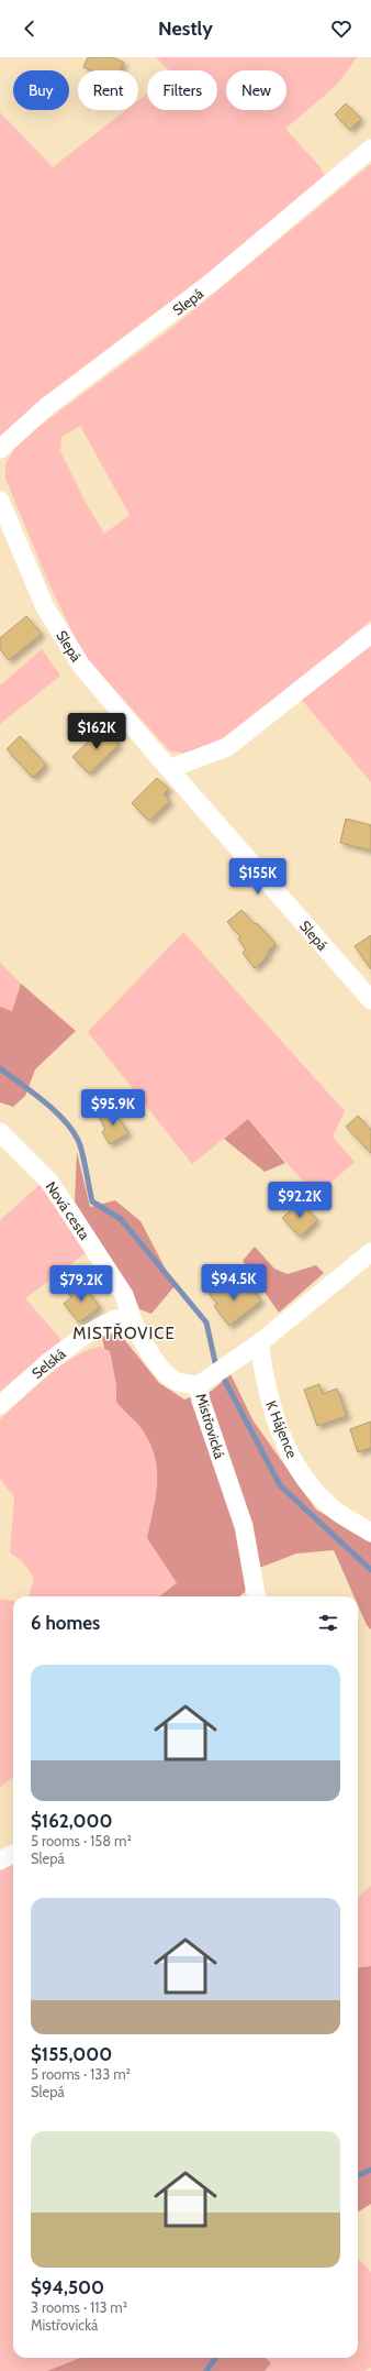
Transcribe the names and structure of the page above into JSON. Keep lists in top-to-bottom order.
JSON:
{
  "streets": {
    "street": [
      "Slepá",
      "Nová cesta",
      "Selská",
      "Mistřovická",
      "K Hájence"
    ]
  },
  "crossings": [
    ["Nová cesta", "Selská"]
  ],
  "districts": ["MISTŘOVICE"],
  "page": {
    "header": "Nestly",
    "chip": [
      "Buy",
      "Rent",
      "Filters",
      "New"
    ],
    "price": [
      "$162K",
      "$155K",
      "$95.9K",
      "$92.2K",
      "$94.5K",
      "$79.2K"
    ],
    "heading": "6 homes",
    "list": [
      {
        "name": "$162,000",
        "note": "5 rooms · 158 m² · Slepá"
      },
      {
        "name": "$155,000",
        "note": "5 rooms · 133 m² · Slepá"
      },
      {
        "name": "$94,500",
        "note": "3 rooms · 113 m² · Mistřovická"
      }
    ]
  }
}
